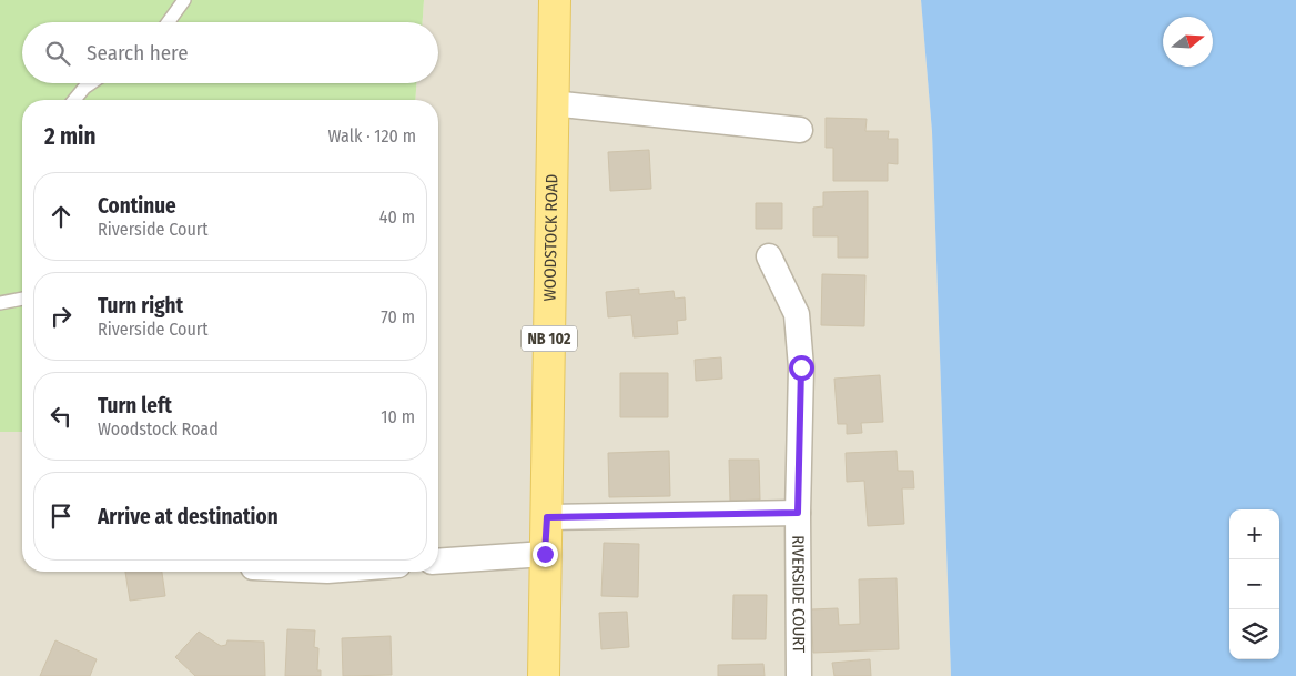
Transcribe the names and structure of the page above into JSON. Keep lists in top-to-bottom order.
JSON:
{
  "streets": {
    "main road": ["WOODSTOCK ROAD", "NB 102"],
    "street": ["RIVERSIDE COURT"]
  },
  "crossings": [
    ["WOODSTOCK ROAD", "RIVERSIDE COURT"]
  ],
  "north": "right",
  "page": {
    "search": "Search here",
    "heading": ["2 min", "Walk · 120 m"],
    "list": [
      ["Continue", "Riverside Court", "40 m"],
      ["Turn right", "Riverside Court", "70 m"],
      ["Turn left", "Woodstock Road", "10 m"],
      "Arrive at destination"
    ],
    "map_buttons": ["+", "−"]
  }
}
